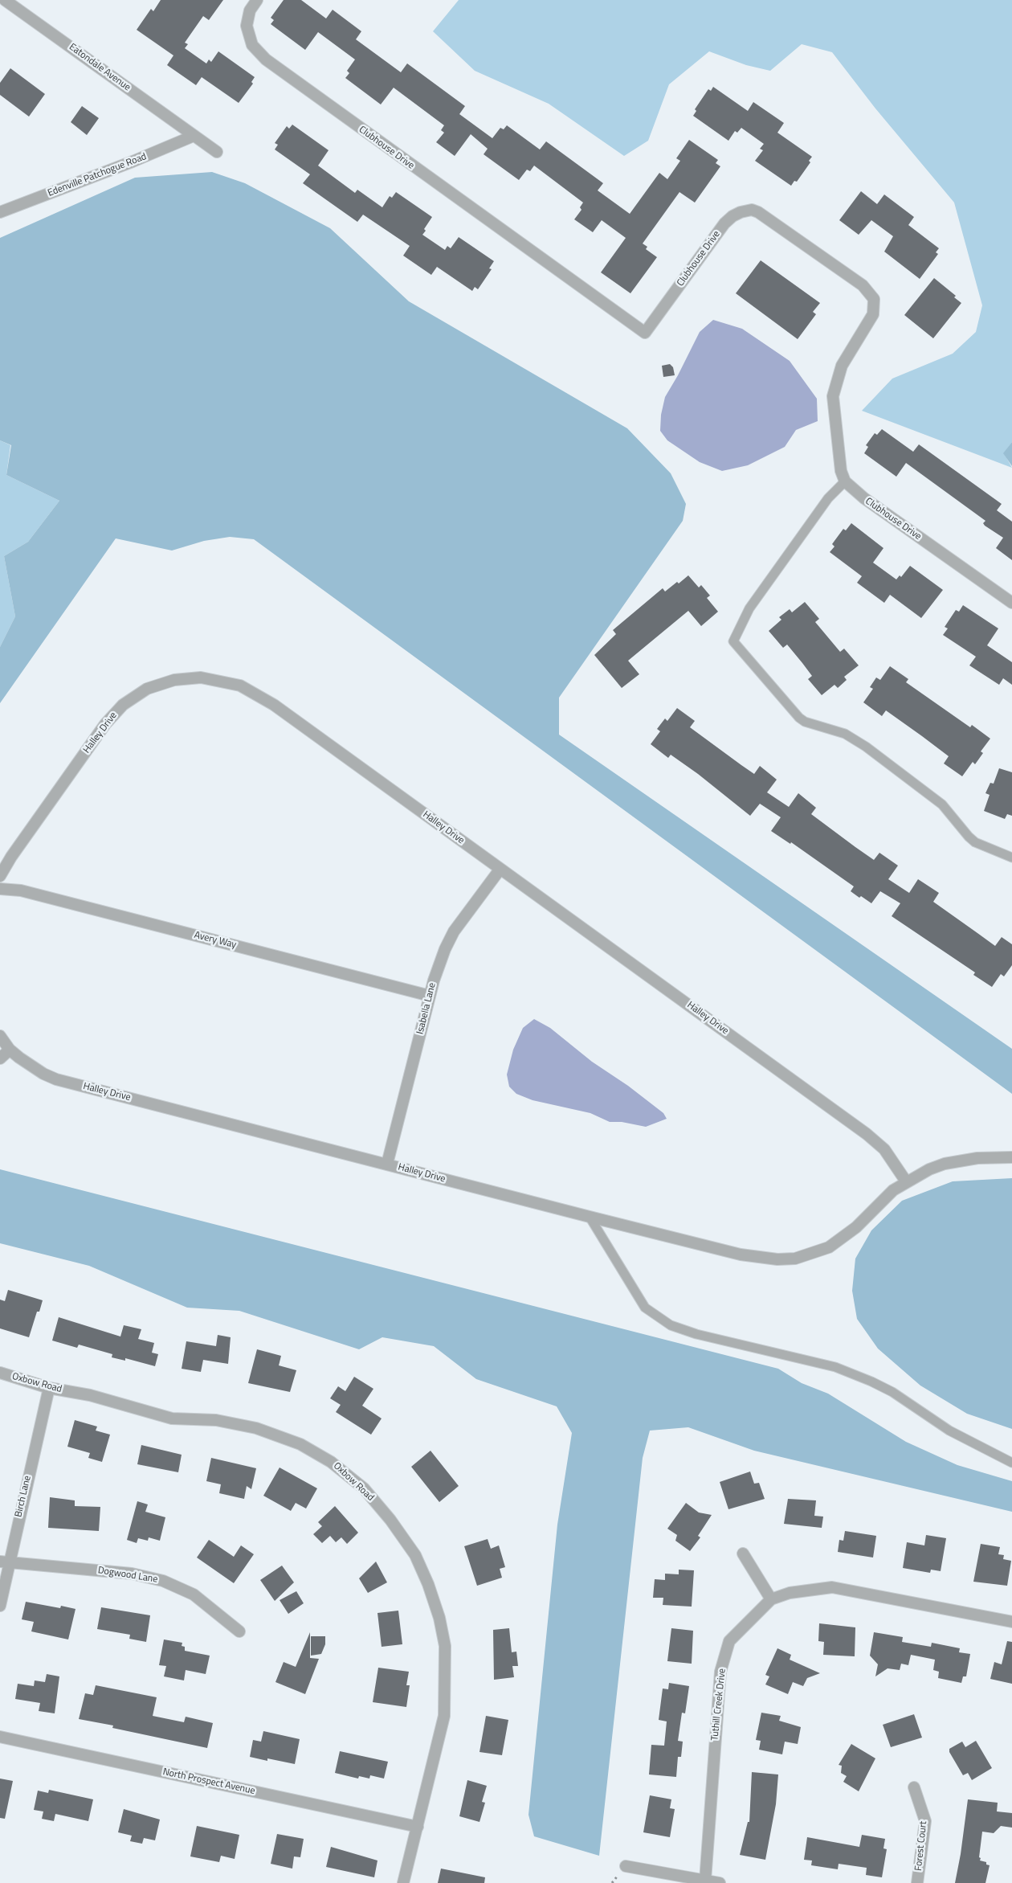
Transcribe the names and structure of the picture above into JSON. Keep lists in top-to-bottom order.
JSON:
{
  "streets": {
    "street": [
      "Eatondale Avenue",
      "Clubhouse Drive",
      "Edenville Patchogue Road",
      "Halley Drive",
      "Avery Way",
      "Isabella Lane",
      "Oxbow Road",
      "Birch Lane",
      "Dogwood Lane",
      "Tuthill Creek Drive",
      "North Prospect Avenue",
      "Forest Court"
    ]
  },
  "crossings": [
    ["Eatondale Avenue", "Edenville Patchogue Road"],
    ["Halley Drive", "Isabella Lane"],
    ["Avery Way", "Isabella Lane"],
    ["Oxbow Road", "Birch Lane"],
    ["Oxbow Road", "North Prospect Avenue"],
    ["Birch Lane", "Dogwood Lane"]
  ]
}
